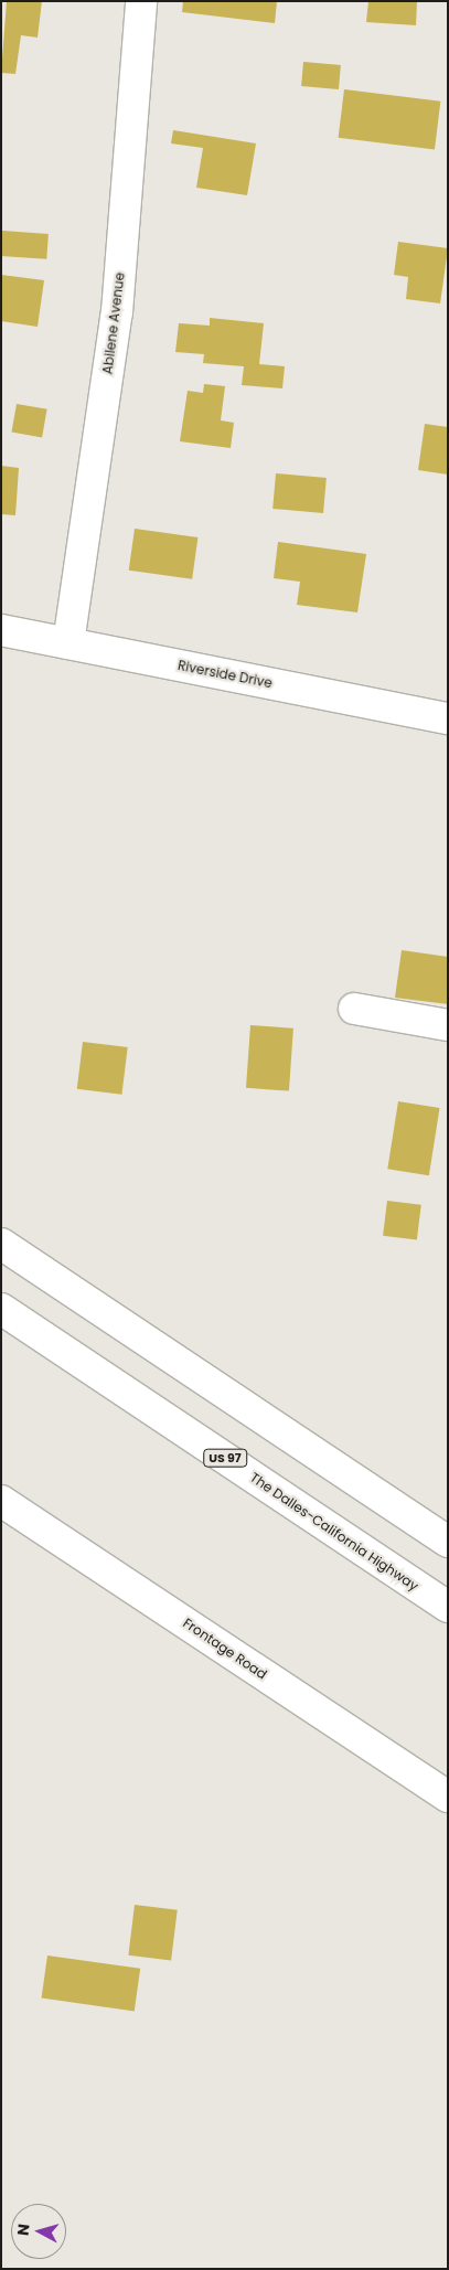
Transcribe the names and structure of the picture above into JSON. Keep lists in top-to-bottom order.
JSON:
{
  "streets": {
    "main road": [
      "Abilene Avenue",
      "Riverside Drive",
      "US 97",
      "The Dalles-California Highway",
      "Frontage Road"
    ]
  },
  "crossings": [
    ["Abilene Avenue", "Riverside Drive"]
  ],
  "north": "left"
}
